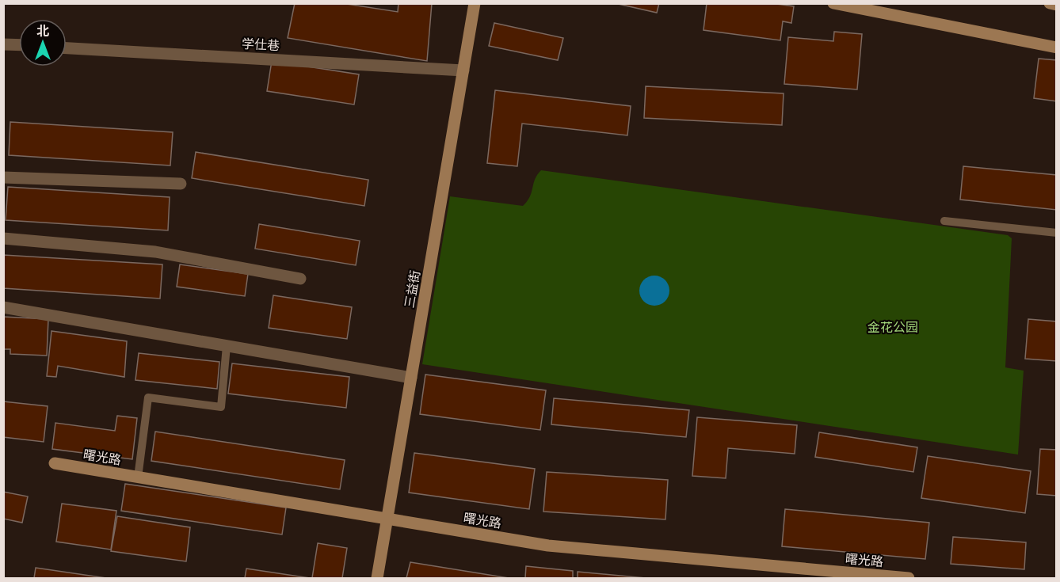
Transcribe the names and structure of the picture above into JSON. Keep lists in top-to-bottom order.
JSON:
{
  "streets": {
    "street": ["学仕巷", "三益街", "曙光路"]
  },
  "crossings": [
    ["学仕巷", "三益街"],
    ["三益街", "曙光路"]
  ],
  "parks": ["金花公园"],
  "north": "top"
}
